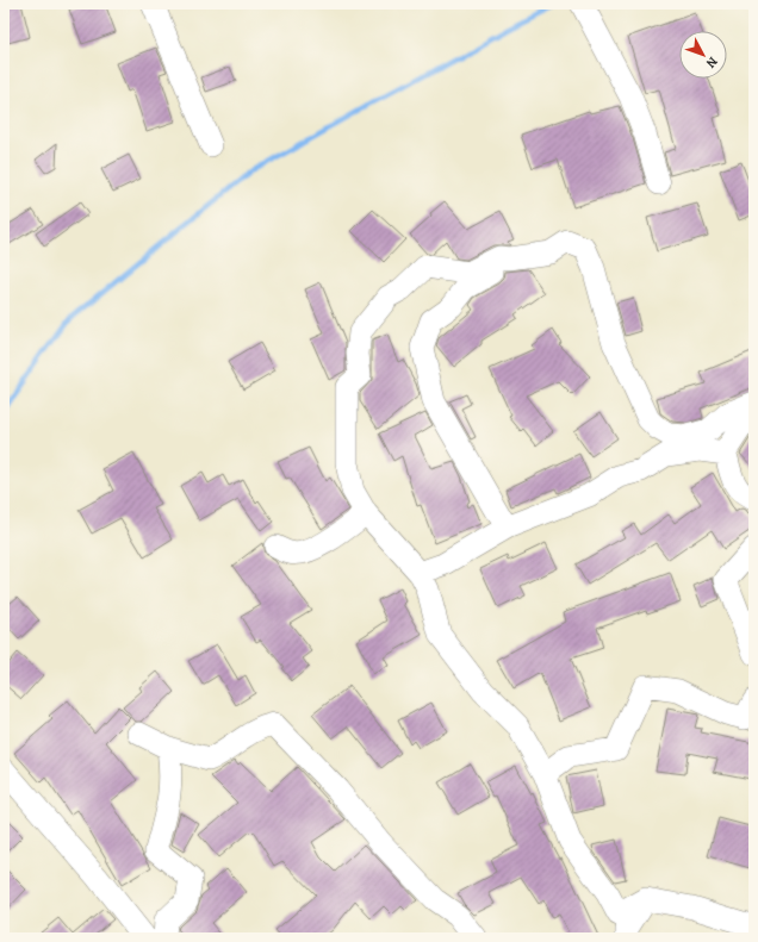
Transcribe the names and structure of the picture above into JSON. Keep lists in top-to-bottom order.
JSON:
{
  "north": "bottom right"
}
